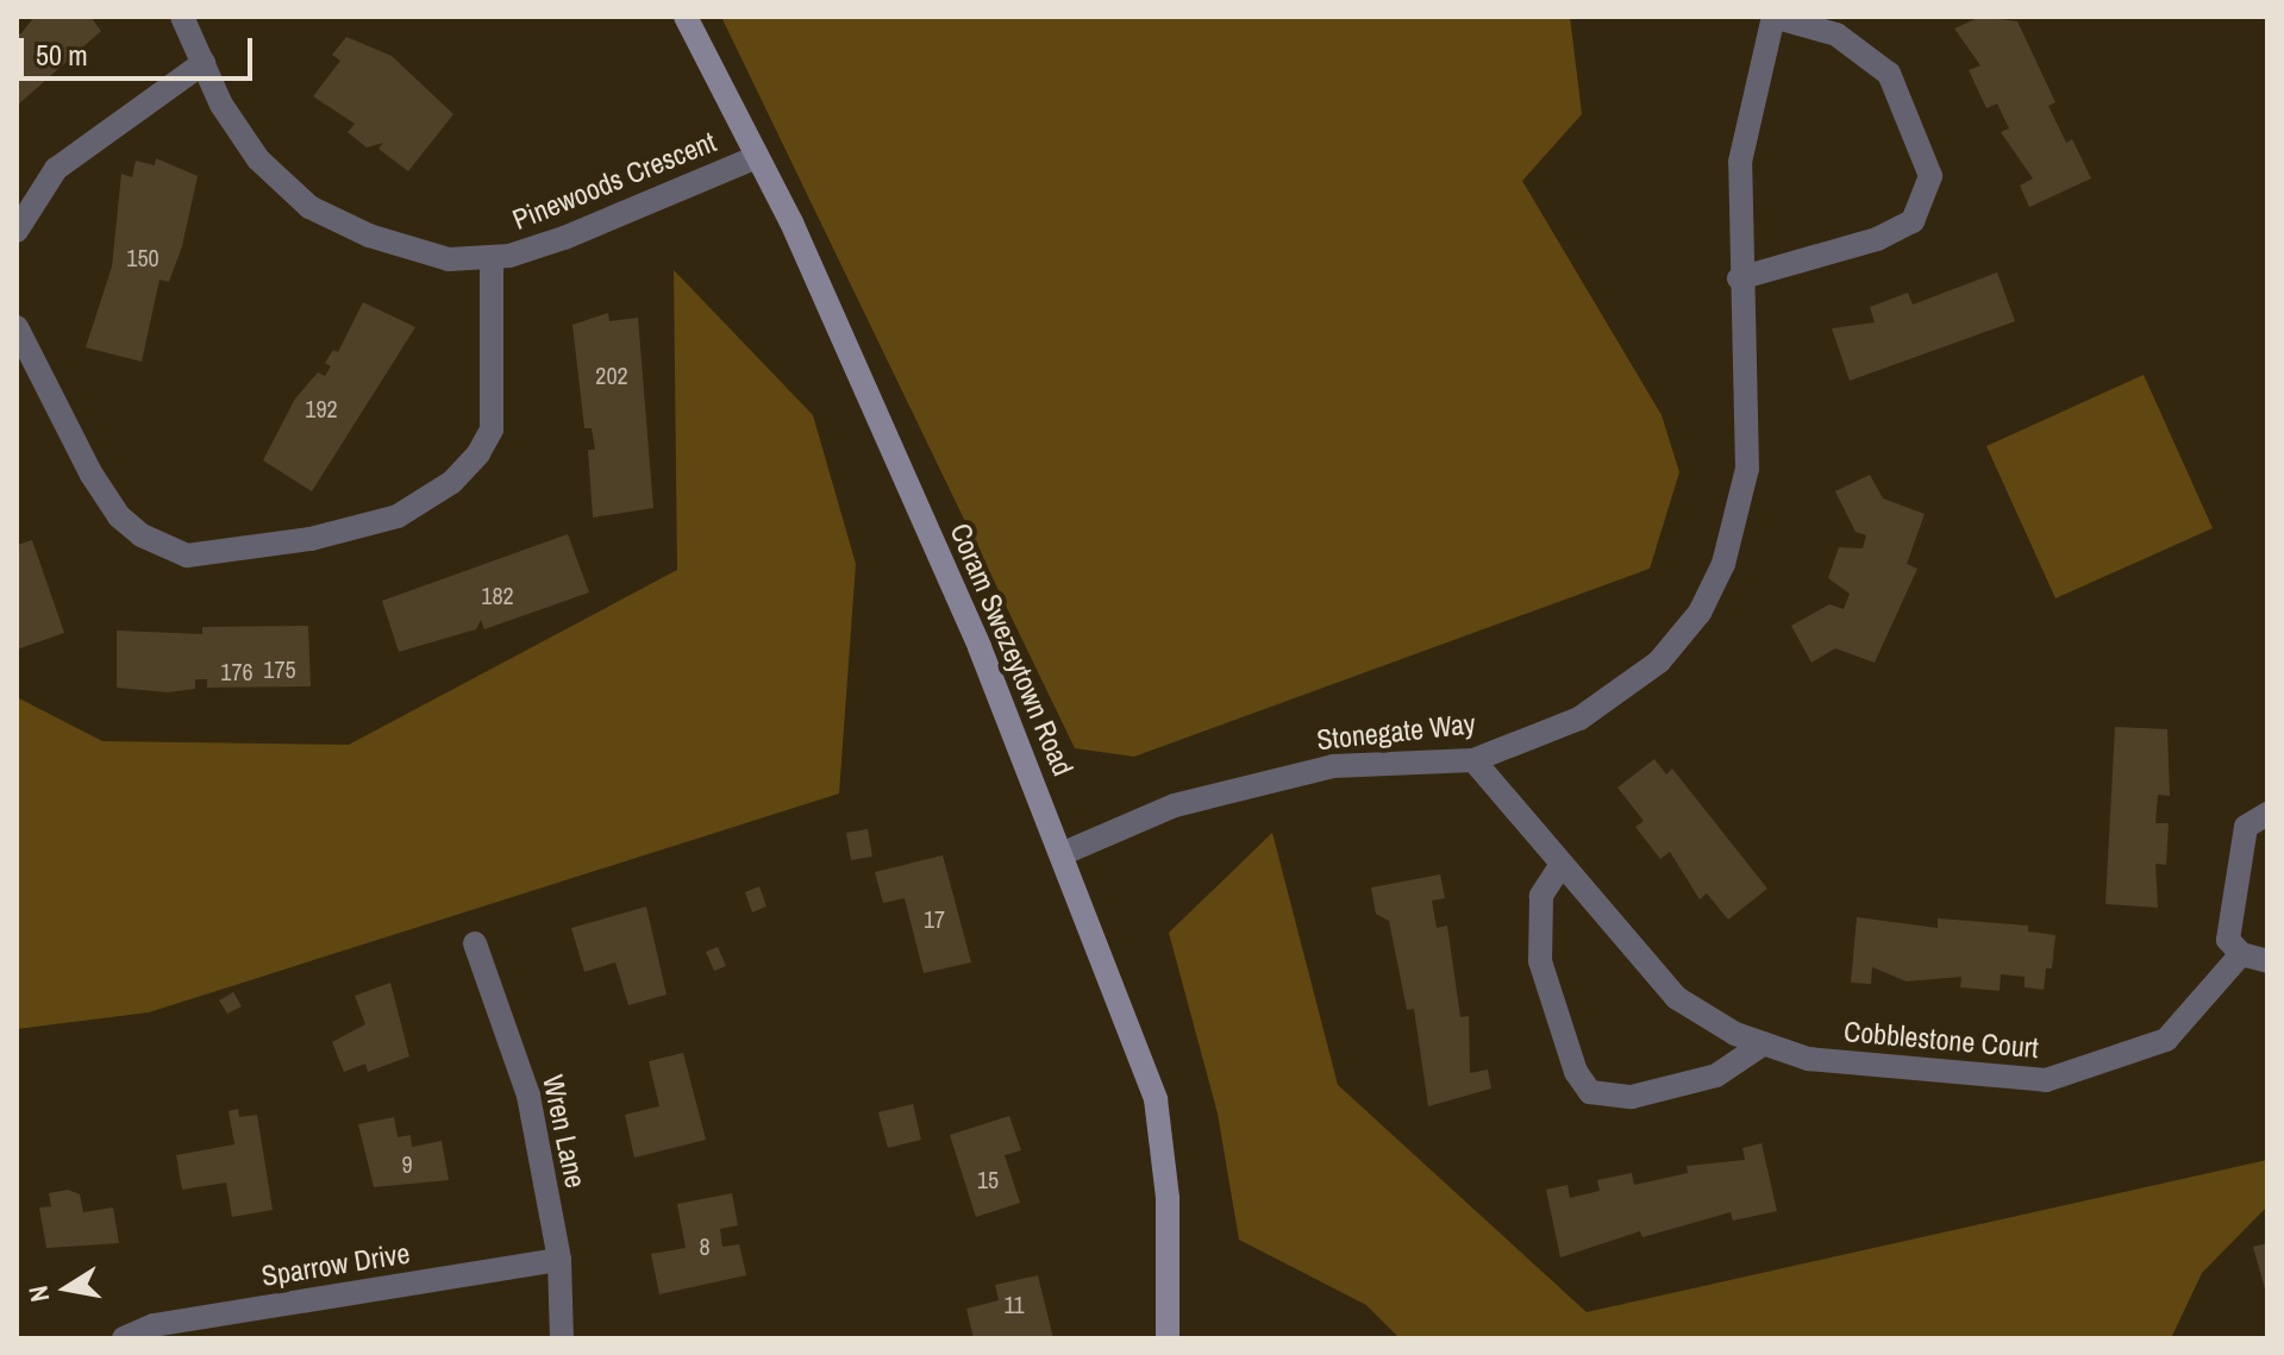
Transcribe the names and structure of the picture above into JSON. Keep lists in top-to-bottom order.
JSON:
{
  "streets": {
    "street": [
      "Pinewoods Crescent",
      "Coram Swezeytown Road",
      "Stonegate Way",
      "Cobblestone Court",
      "Wren Lane",
      "Sparrow Drive"
    ]
  },
  "crossings": [
    ["Pinewoods Crescent", "Coram Swezeytown Road"],
    ["Coram Swezeytown Road", "Stonegate Way"],
    ["Stonegate Way", "Cobblestone Court"],
    ["Wren Lane", "Sparrow Drive"]
  ],
  "house_numbers": [
    "150",
    "202",
    "192",
    "182",
    "175",
    "176",
    "17",
    "9",
    "15",
    "8",
    "11"
  ],
  "scale_bar": "50 m",
  "north": "left"
}
